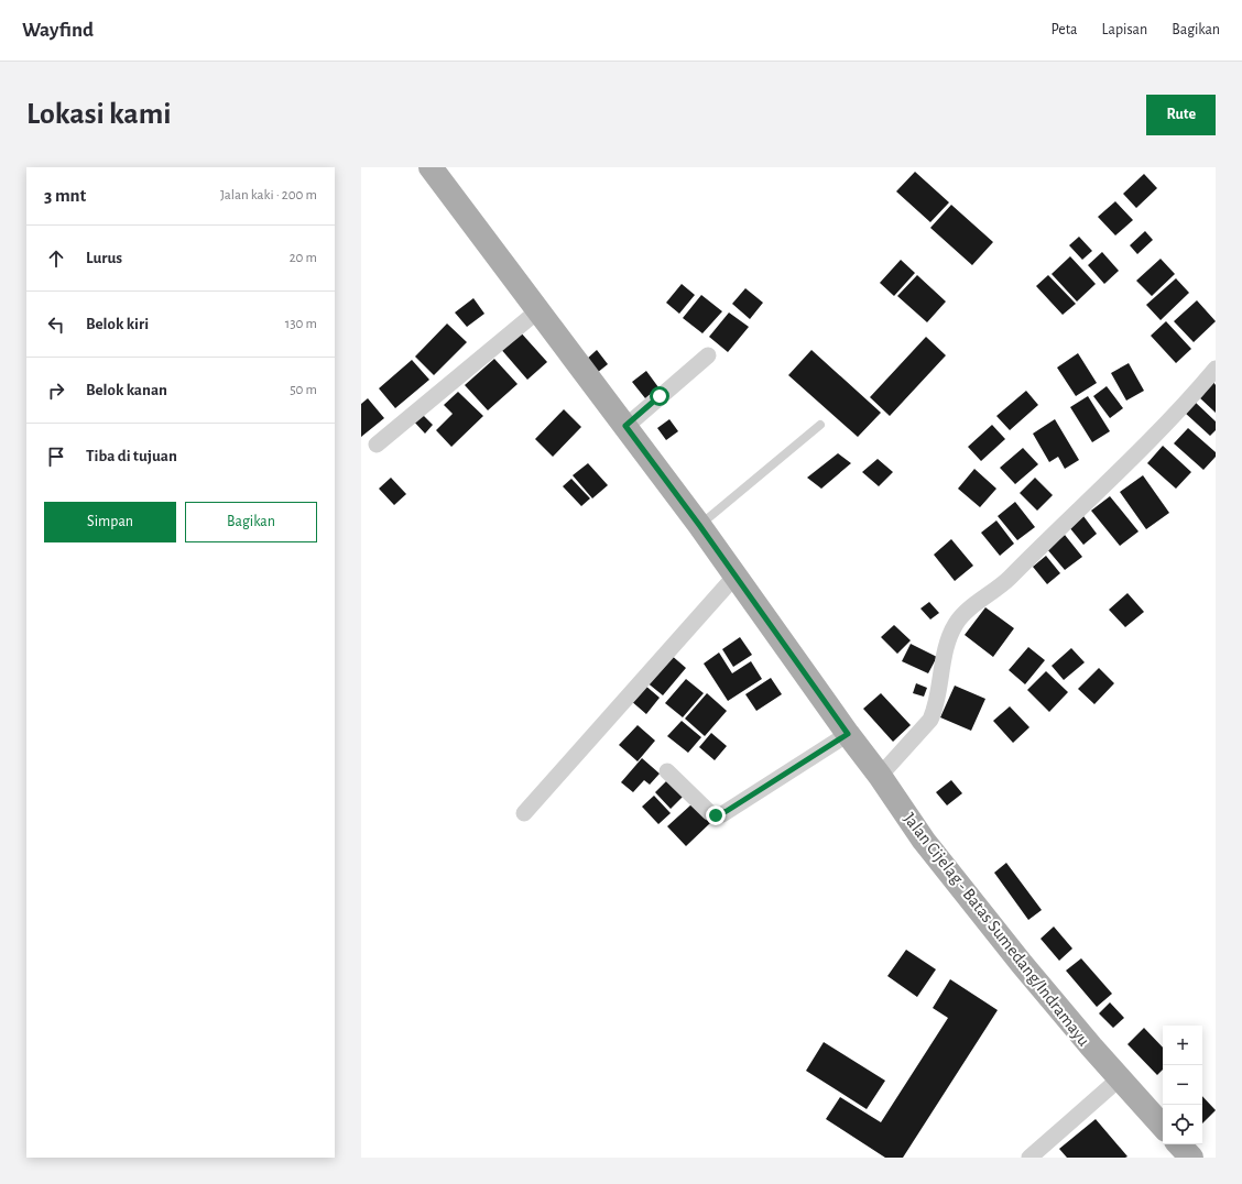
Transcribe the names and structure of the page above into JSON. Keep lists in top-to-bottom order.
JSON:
{
  "streets": {
    "main road": ["Jalan Cijelag - Batas Sumedang/Indramayu"]
  },
  "page": {
    "header": "Wayfind",
    "nav": ["Peta", "Lapisan", "Bagikan"],
    "buttons": [
      "Rute",
      ["Simpan", "Bagikan"]
    ],
    "title": "Lokasi kami",
    "heading": ["3 mnt", "Jalan kaki · 200 m"],
    "list": [
      ["Lurus", "20 m"],
      ["Belok kiri", "130 m"],
      ["Belok kanan", "50 m"],
      "Tiba di tujuan"
    ],
    "map_buttons": ["+", "−"]
  }
}
